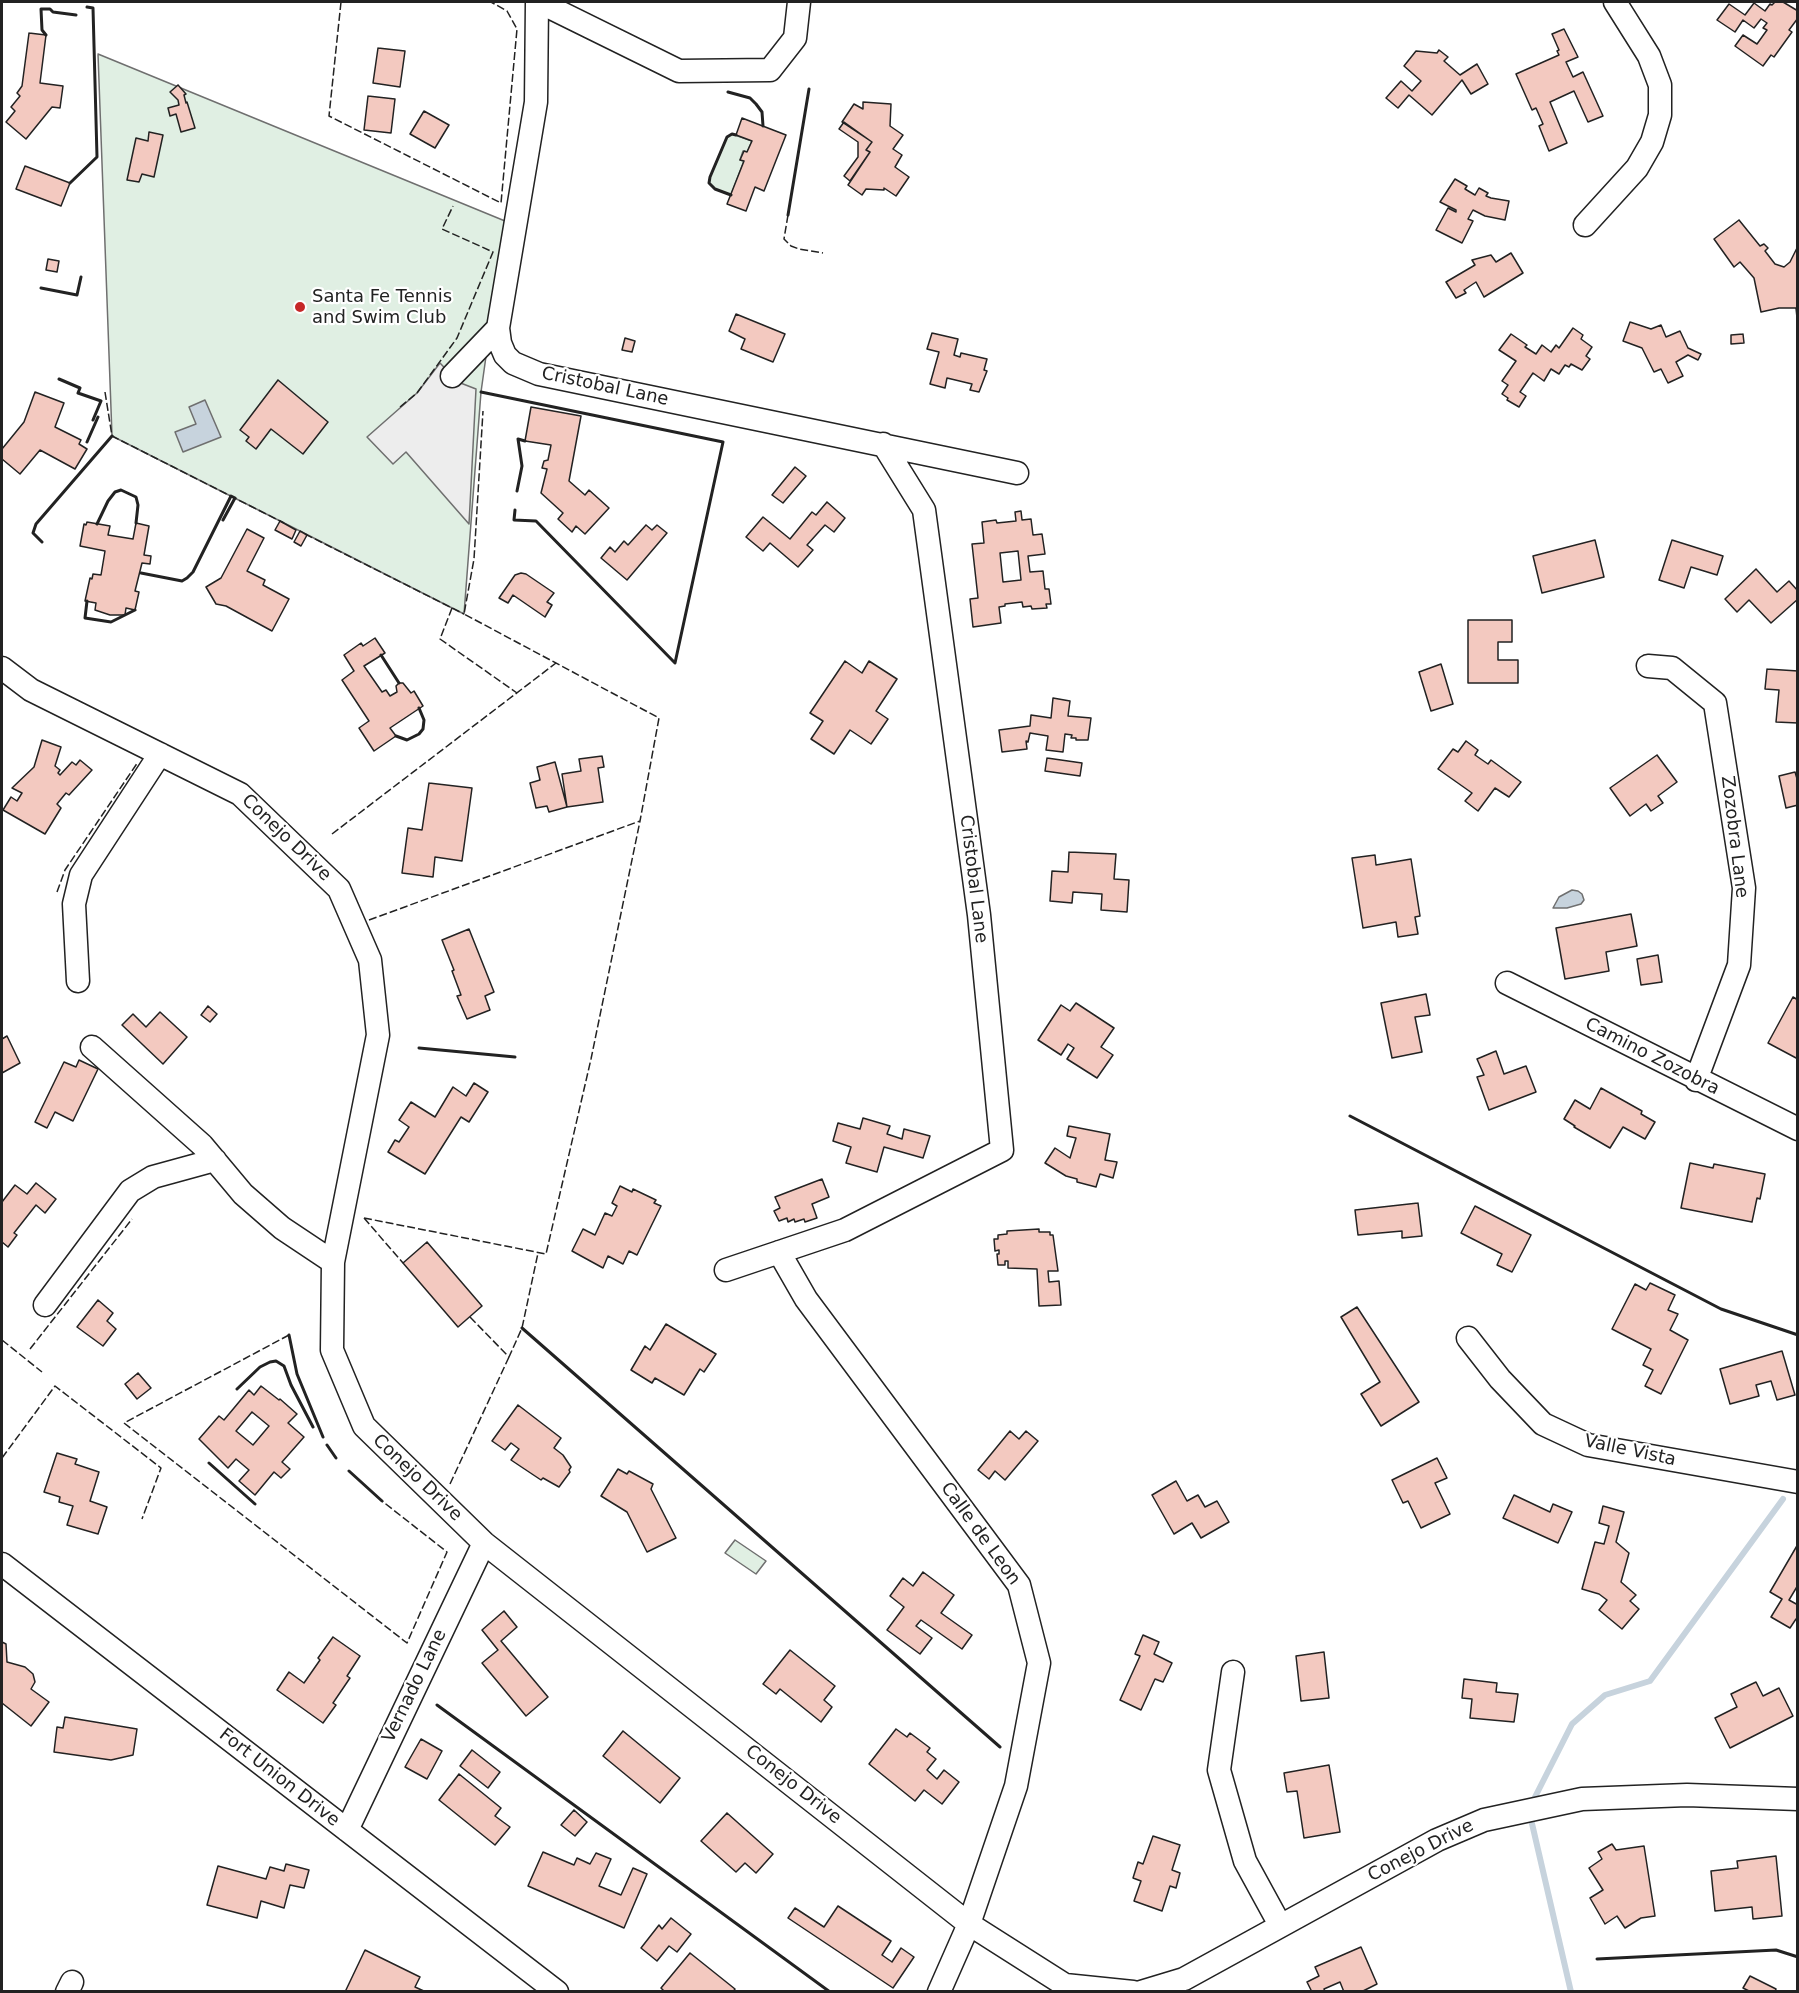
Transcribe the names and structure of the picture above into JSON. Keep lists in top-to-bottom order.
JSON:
{
  "streets": {
    "street": [
      "Cristobal Lane",
      "Zozobra Lane",
      "Conejo Drive",
      "Camino Zozobra",
      "Valle Vista",
      "Calle de Leon",
      "Vernado Lane",
      "Fort Union Drive"
    ]
  },
  "crossings": [
    ["Cristobal Lane", "Calle de Leon"],
    ["Zozobra Lane", "Camino Zozobra"],
    ["Conejo Drive", "Calle de Leon"],
    ["Conejo Drive", "Vernado Lane"],
    ["Vernado Lane", "Fort Union Drive"]
  ],
  "places": ["Santa Fe Tennis and Swim Club"]
}
